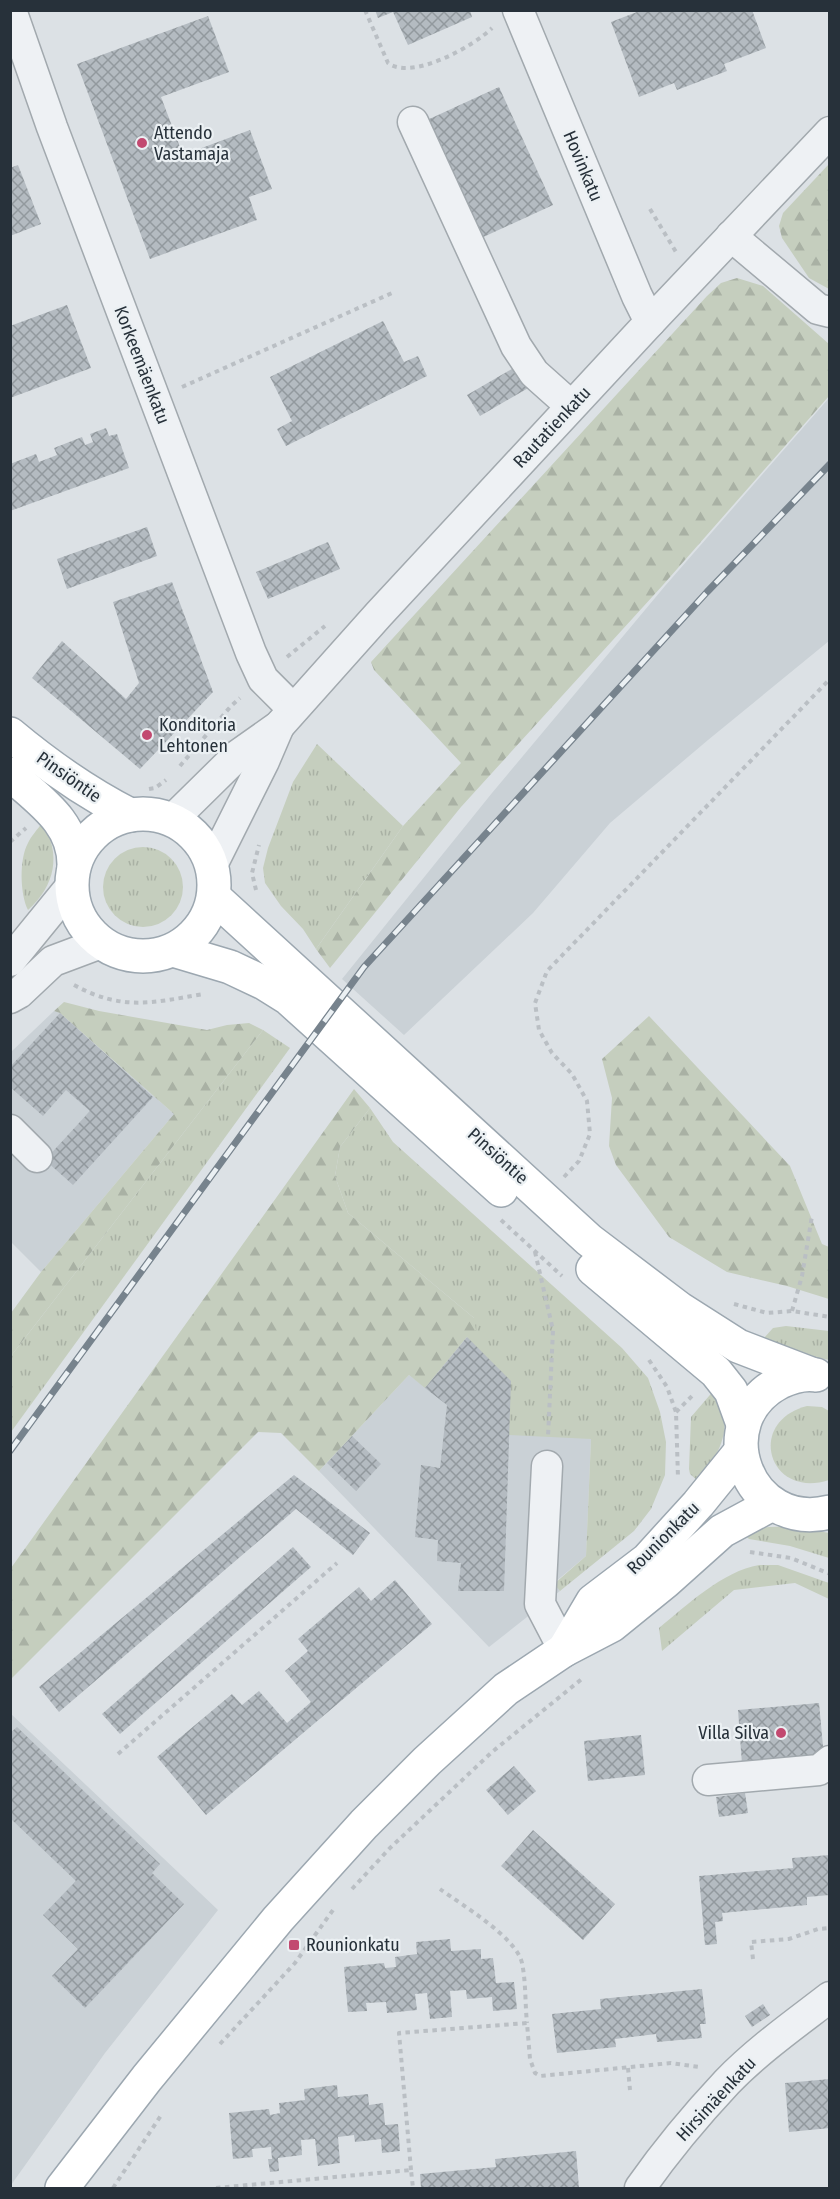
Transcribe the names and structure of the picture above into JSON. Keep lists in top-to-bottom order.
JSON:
{
  "streets": {
    "main road": ["Pinsiöntie", "Rounionkatu"],
    "street": [
      "Hovinkatu",
      "Korkeemäenkatu",
      "Rautatienkatu",
      "Hirsimäenkatu"
    ]
  },
  "crossings": [
    ["Hovinkatu", "Rautatienkatu"],
    ["Korkeemäenkatu", "Rautatienkatu"],
    ["Rautatienkatu", "Pinsiöntie"],
    ["Pinsiöntie", "Rounionkatu"]
  ],
  "places": {
    "other": ["Attendo Vastamaja", "Konditoria Lehtonen", "Villa Silva"],
    "transit": ["Rounionkatu"]
  }
}
